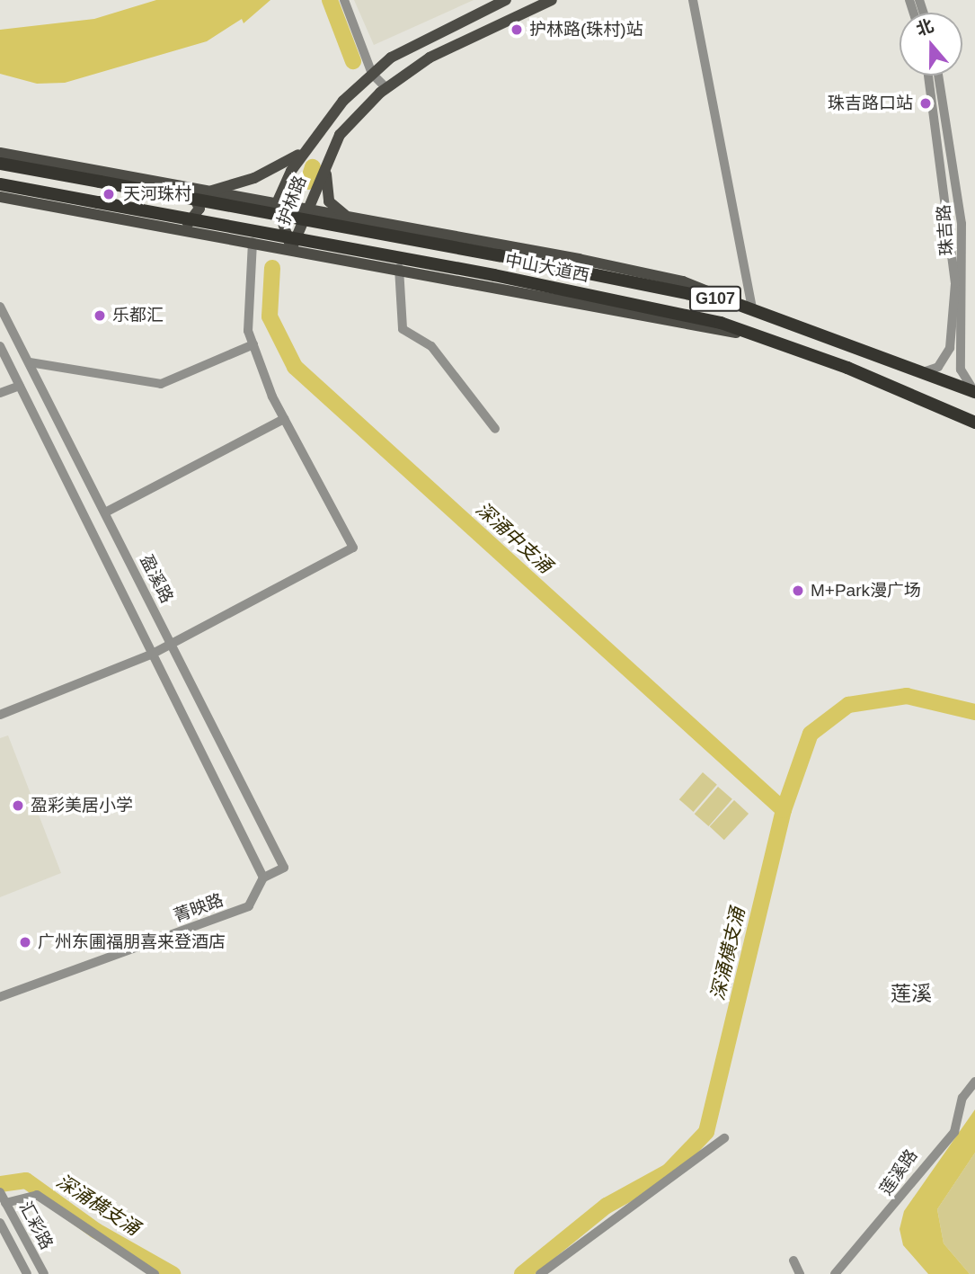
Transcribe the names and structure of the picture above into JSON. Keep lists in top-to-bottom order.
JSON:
{
  "streets": {
    "highway": ["中山大道西", "G107"],
    "main road": ["护林路"],
    "street": [
      "珠吉路",
      "盈溪路",
      "菁映路",
      "莲溪路",
      "汇彩路"
    ]
  },
  "crossings": [
    ["珠吉路", "中山大道西"],
    ["盈溪路", "菁映路"]
  ],
  "districts": ["莲溪"],
  "water": ["深涌中支涌", "深涌横支涌"],
  "places": [
    "护林路(珠村)站",
    "珠吉路口站",
    "天河珠村",
    "乐都汇",
    "M+Park漫广场",
    "盈彩美居小学",
    "广州东圃福朋喜来登酒店"
  ],
  "north": "top"
}
